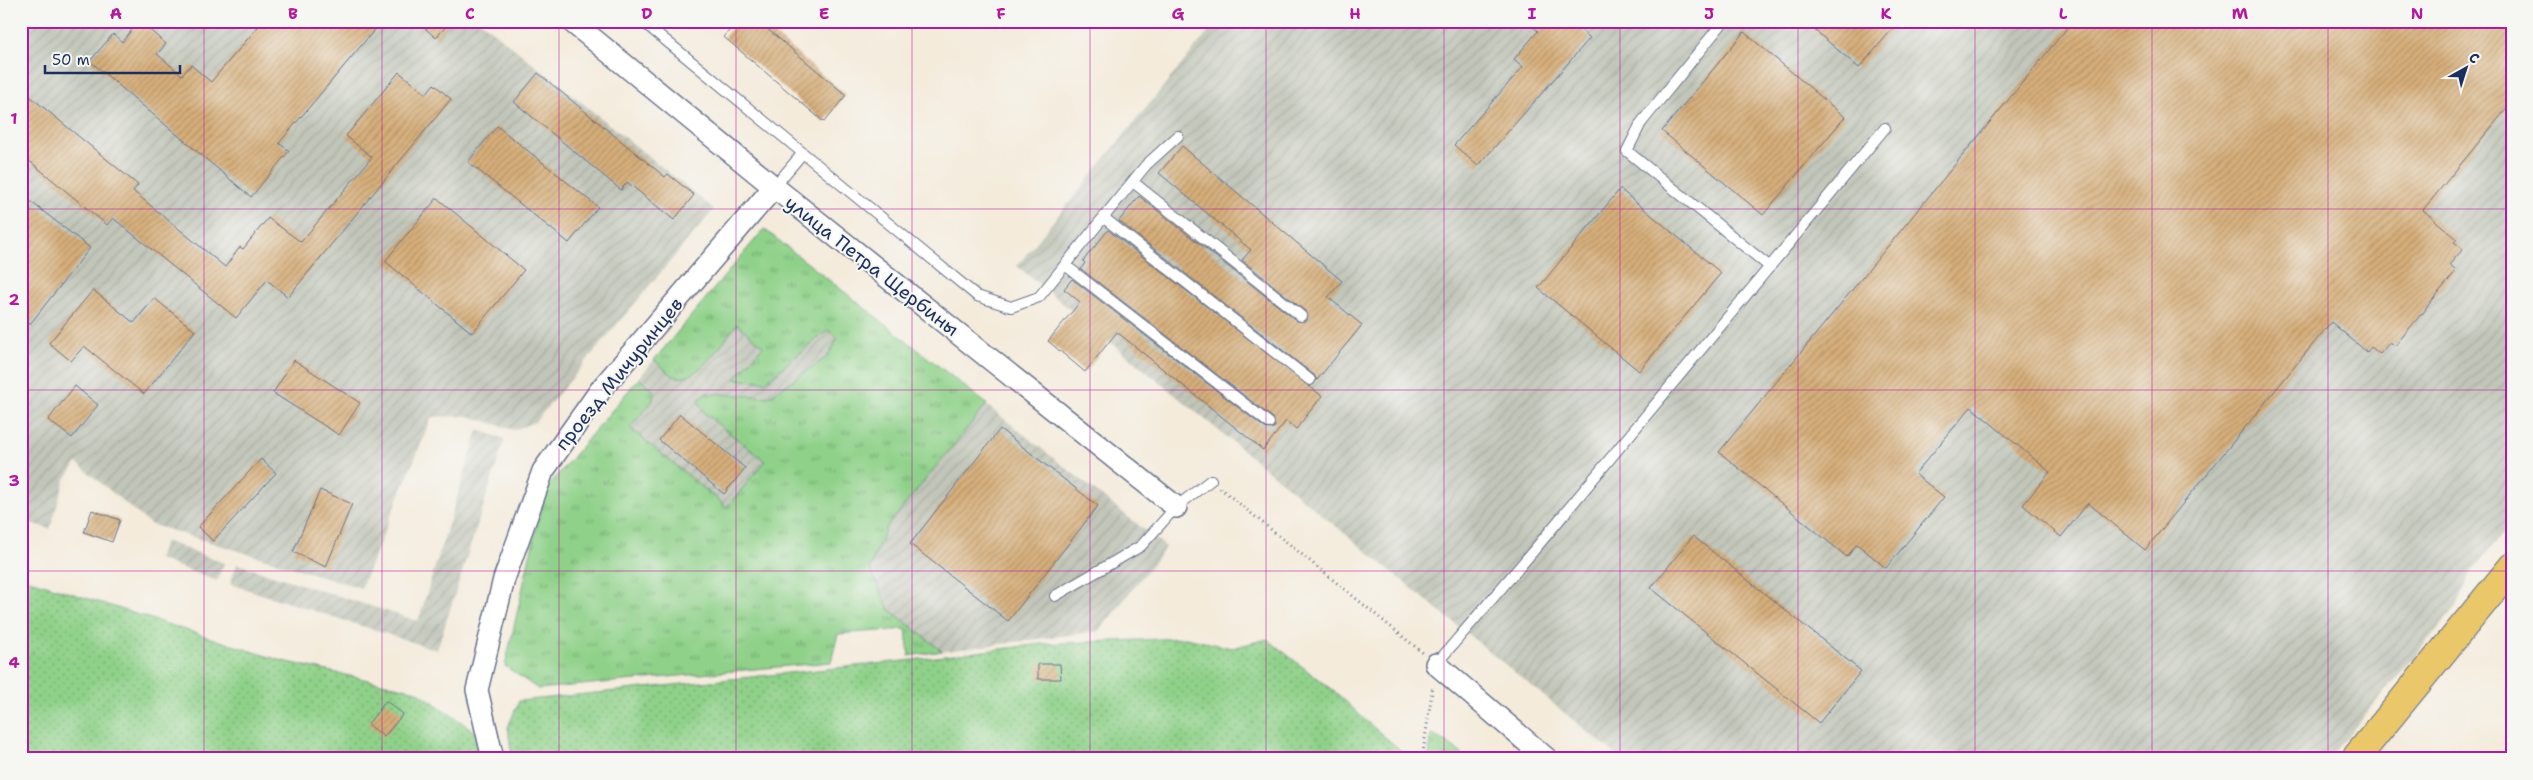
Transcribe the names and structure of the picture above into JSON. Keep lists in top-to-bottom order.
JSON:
{
  "streets": {
    "street": ["улица Петра Щербины", "проезд Мичуринцев"]
  },
  "crossings": [
    ["улица Петра Щербины", "проезд Мичуринцев"]
  ],
  "scale_bar": "50 m",
  "north": "top right",
  "grid": {
    "columns": [
      "A",
      "B",
      "C",
      "D",
      "E",
      "F",
      "G",
      "H",
      "I",
      "J",
      "K",
      "L",
      "M",
      "N"
    ],
    "rows": [
      "1",
      "2",
      "3",
      "4"
    ]
  }
}
